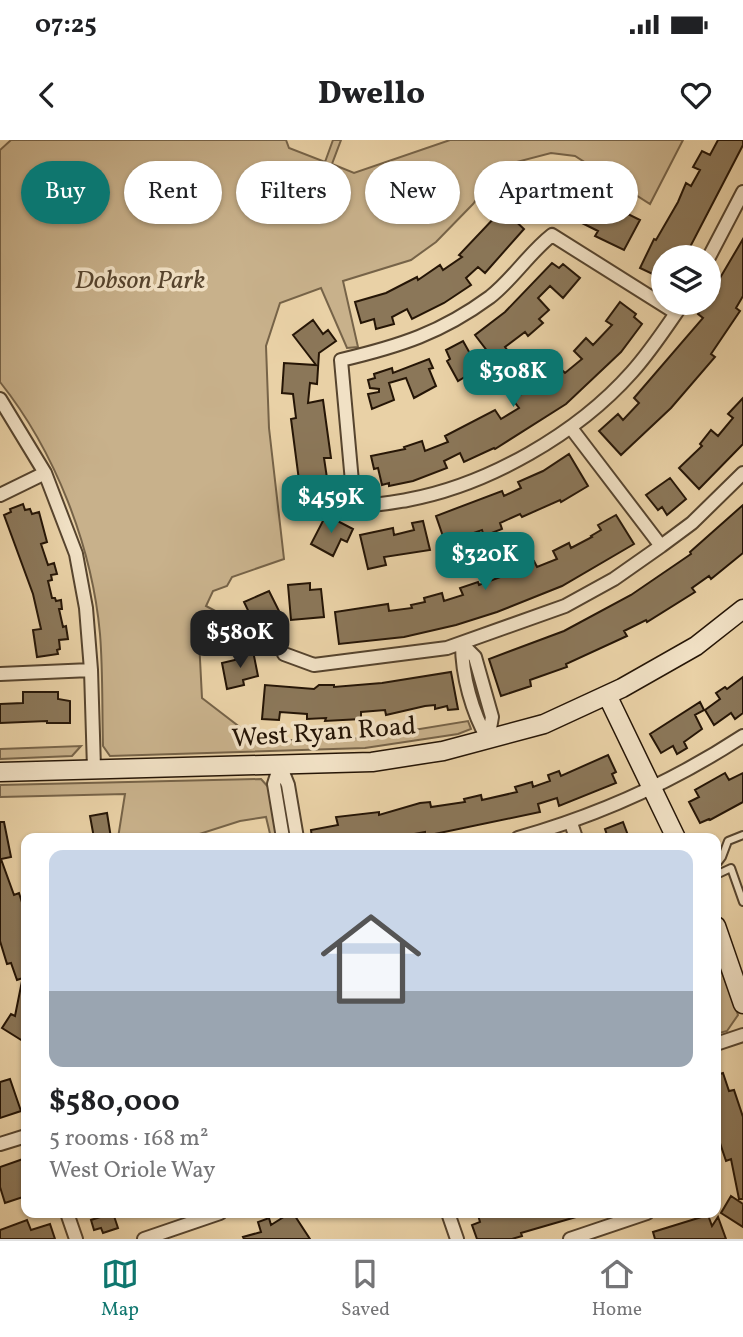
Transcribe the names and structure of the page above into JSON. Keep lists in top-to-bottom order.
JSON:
{
  "streets": {
    "street": ["West Ryan Road"]
  },
  "parks": ["Dobson Park"],
  "page": {
    "status": "07:25",
    "header": "Dwello",
    "chip": [
      "Buy",
      "Rent",
      "Filters",
      "New",
      "Apartment"
    ],
    "price": [
      "$308K",
      "$459K",
      "$320K",
      "$580K"
    ],
    "list": [
      {
        "name": "$580,000",
        "note": "5 rooms · 168 m² · West Oriole Way"
      }
    ],
    "tabs": ["Map", "Saved", "Home"]
  }
}
